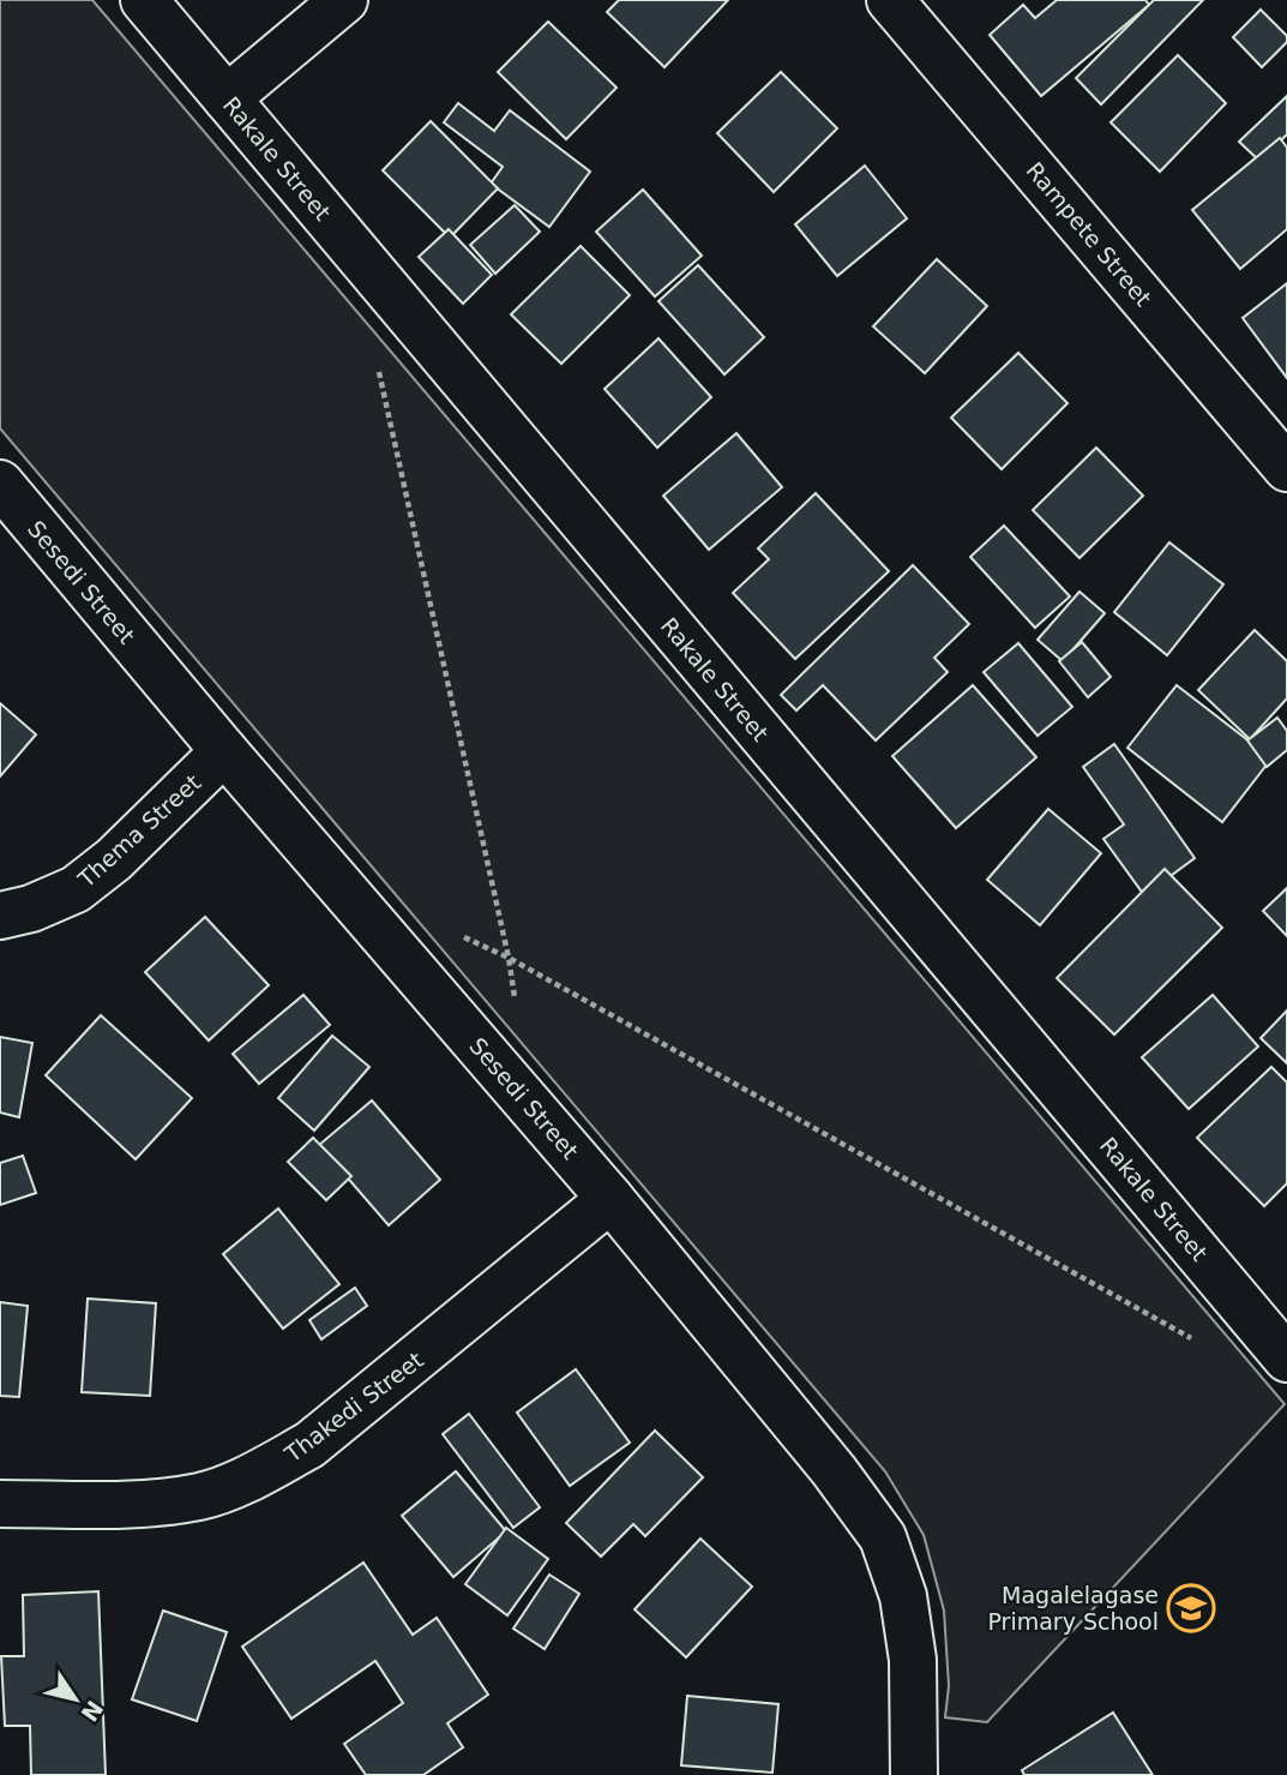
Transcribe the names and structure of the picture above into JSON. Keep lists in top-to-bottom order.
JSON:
{
  "streets": {
    "street": [
      "Rakale Street",
      "Rampete Street",
      "Sesedi Street",
      "Thema Street",
      "Thakedi Street"
    ]
  },
  "crossings": [
    ["Sesedi Street", "Thema Street"],
    ["Sesedi Street", "Thakedi Street"]
  ],
  "places": {
    "school or university": ["Magalelagase Primary School"]
  },
  "north": "bottom right"
}
